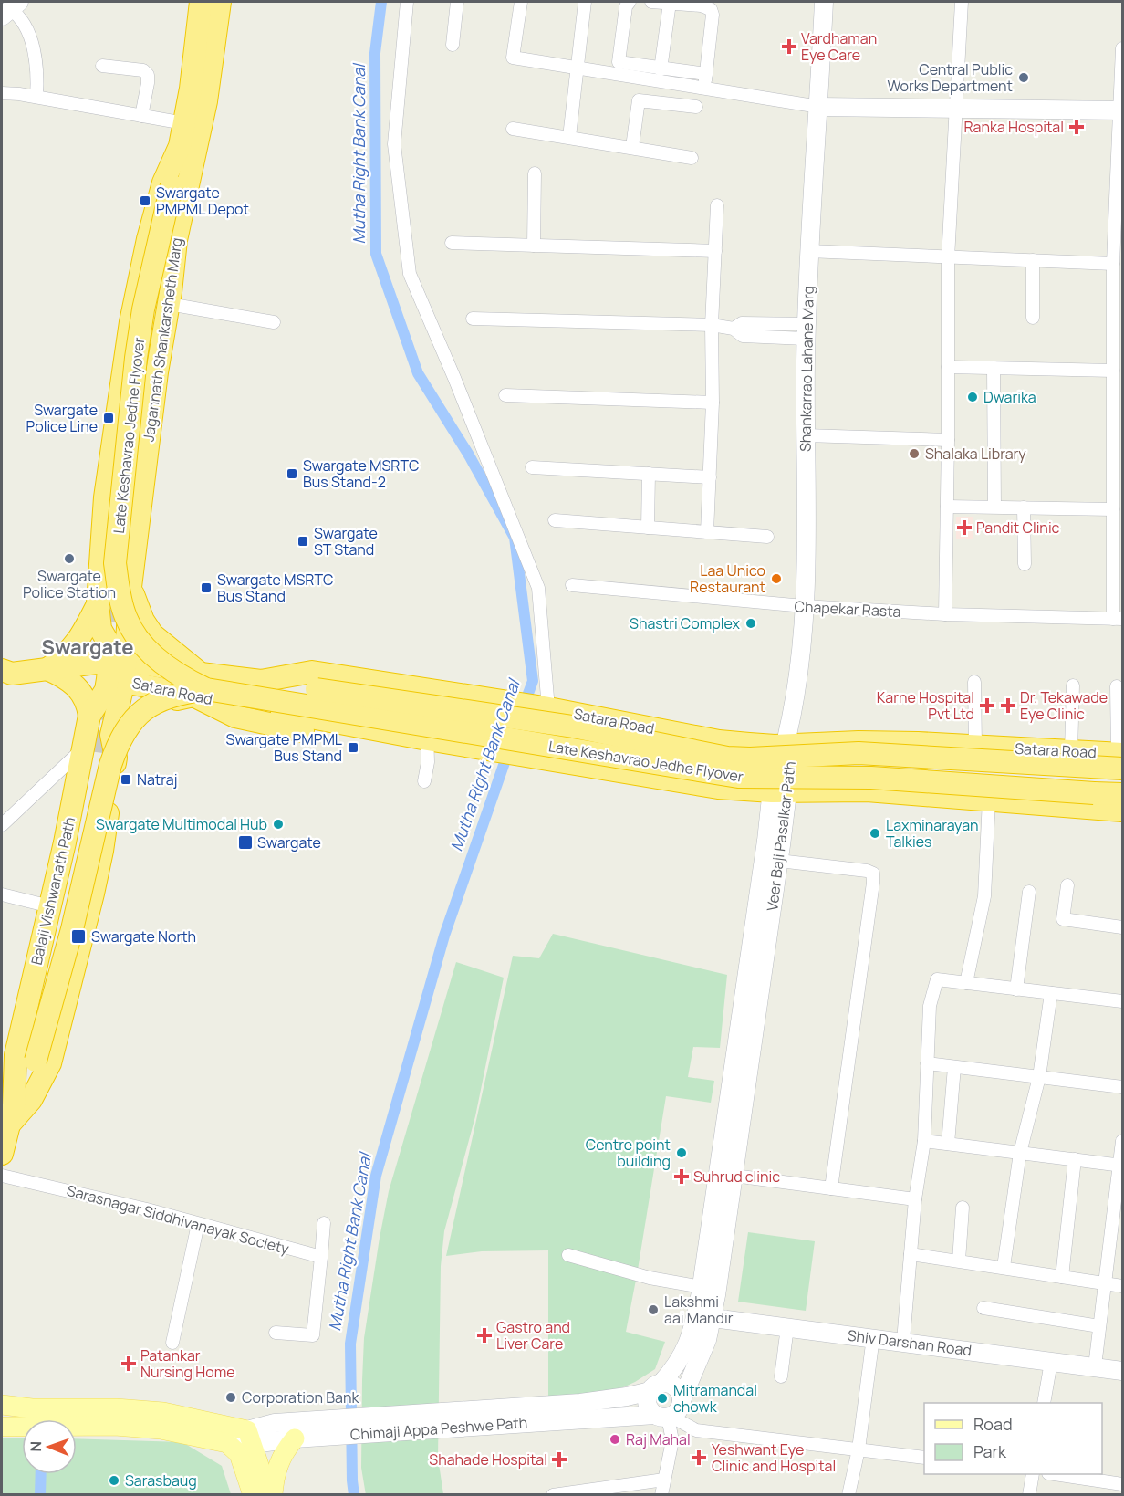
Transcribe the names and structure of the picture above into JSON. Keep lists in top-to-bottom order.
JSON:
{
  "streets": {
    "highway": [
      "Jagannath Shankarsheth Marg",
      "Late Keshavrao Jedhe Flyover",
      "Satara Road",
      "Balaji Vishwanath Path"
    ],
    "main road": [
      "Shankarrao Lahane Marg",
      "Veer Baji Pasalkar Path",
      "Shiv Darshan Road",
      "Chimaji Appa Peshwe Path"
    ],
    "street": ["Chapekar Rasta", "Sarasnagar Siddhivanayak Society"]
  },
  "crossings": [
    ["Jagannath Shankarsheth Marg", "Late Keshavrao Jedhe Flyover"],
    ["Jagannath Shankarsheth Marg", "Satara Road"],
    ["Jagannath Shankarsheth Marg", "Balaji Vishwanath Path"],
    ["Shankarrao Lahane Marg", "Chapekar Rasta"],
    ["Shankarrao Lahane Marg", "Satara Road"],
    ["Shankarrao Lahane Marg", "Veer Baji Pasalkar Path"],
    ["Late Keshavrao Jedhe Flyover", "Satara Road"],
    ["Late Keshavrao Jedhe Flyover", "Balaji Vishwanath Path"],
    ["Satara Road", "Veer Baji Pasalkar Path"],
    ["Satara Road", "Balaji Vishwanath Path"],
    ["Veer Baji Pasalkar Path", "Shiv Darshan Road"],
    ["Veer Baji Pasalkar Path", "Chimaji Appa Peshwe Path"]
  ],
  "districts": ["Swargate"],
  "water": ["Mutha Right Bank Canal"],
  "places": {
    "health": [
      "Vardhaman Eye Care",
      "Ranka Hospital",
      "Pandit Clinic",
      "Karne Hospital Pvt Ltd",
      "Dr. Tekawade Eye Clinic",
      "Suhrud clinic",
      "Gastro and Liver Care",
      "Patankar Nursing Home",
      "Yeshwant Eye Clinic and Hospital",
      "Shahade Hospital"
    ],
    "other": [
      "Central Public Works Department",
      "Dwarika",
      "Shalaka Library",
      "Swargate Police Station",
      "Laa Unico Restaurant",
      "Shastri Complex",
      "Swargate Multimodal Hub",
      "Laxminarayan Talkies",
      "Centre point building",
      "Lakshmi aai Mandir",
      "Corporation Bank",
      "Mitramandal chowk",
      "Raj Mahal",
      "Sarasbaug"
    ],
    "transit": [
      "Swargate PMPML Depot",
      "Swargate Police Line",
      "Swargate MSRTC Bus Stand-2",
      "Swargate ST Stand",
      "Swargate MSRTC Bus Stand",
      "Swargate PMPML Bus Stand",
      "Natraj",
      "Swargate",
      "Swargate North"
    ]
  },
  "legend": ["Road", "Park"],
  "north": "left"
}
